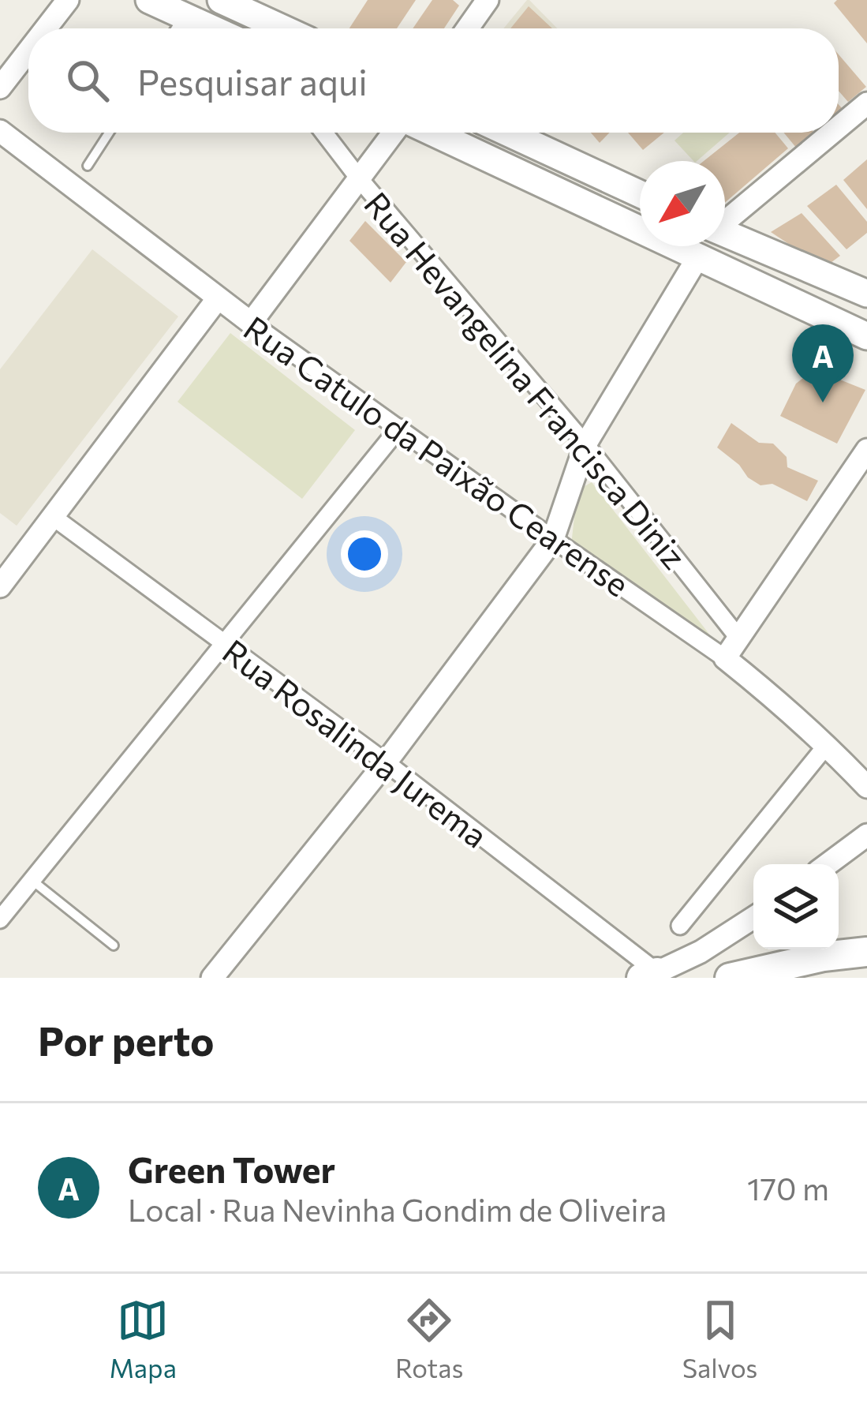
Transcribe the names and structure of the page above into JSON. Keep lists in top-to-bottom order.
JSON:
{
  "streets": {
    "street": ["Rua Hevangelina Francisca Diniz", "Rua Catulo da Paixão Cearense", "Rua Rosalinda Jurema"]
  },
  "north": "bottom left",
  "page": {
    "search": "Pesquisar aqui",
    "pins": "A",
    "heading": "Por perto",
    "list": [
      {
        "mark": "A",
        "name": "Green Tower",
        "note": "Local · Rua Nevinha Gondim de Oliveira",
        "value": "170 m"
      }
    ],
    "nav": ["Mapa", "Rotas", "Salvos"]
  }
}
